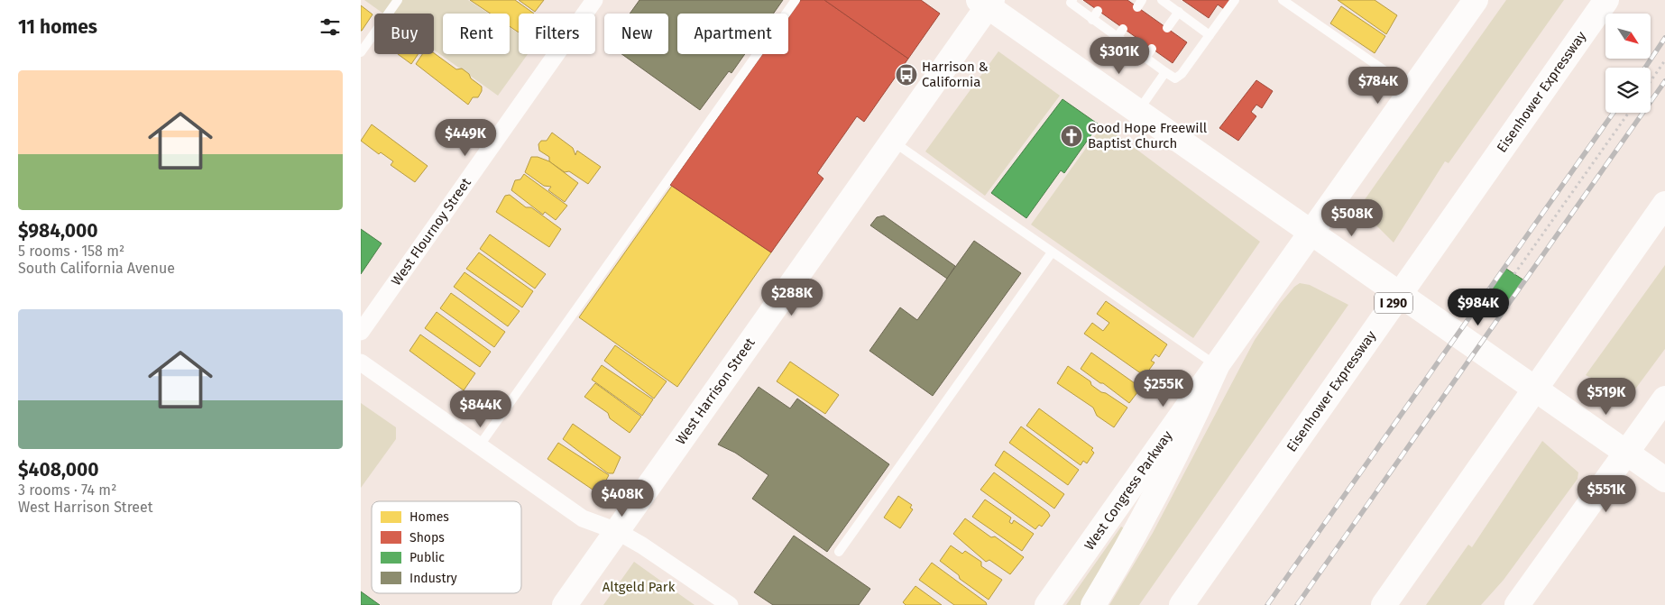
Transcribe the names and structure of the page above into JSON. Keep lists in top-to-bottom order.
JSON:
{
  "streets": {
    "main road": [
      "Eisenhower Expressway",
      "I 290",
      "West Harrison Street",
      "West Congress Parkway"
    ],
    "street": ["West Flournoy Street"]
  },
  "parks": ["Altgeld Park"],
  "places": {
    "bus stop": ["Harrison & California"],
    "church": ["Good Hope Freewill Baptist Church"]
  },
  "legend": [
    "Homes",
    "Shops",
    "Public",
    "Industry"
  ],
  "north": "bottom right",
  "page": {
    "heading": "11 homes",
    "chip": [
      "Buy",
      "Rent",
      "Filters",
      "New",
      "Apartment"
    ],
    "price": [
      "$301K",
      "$784K",
      "$449K",
      "$508K",
      "$288K",
      "$984K",
      "$255K",
      "$519K",
      "$844K",
      "$551K",
      "$408K"
    ],
    "list": [
      {
        "name": "$984,000",
        "note": "5 rooms · 158 m² · South California Avenue"
      },
      {
        "name": "$408,000",
        "note": "3 rooms · 74 m² · West Harrison Street"
      }
    ]
  }
}
